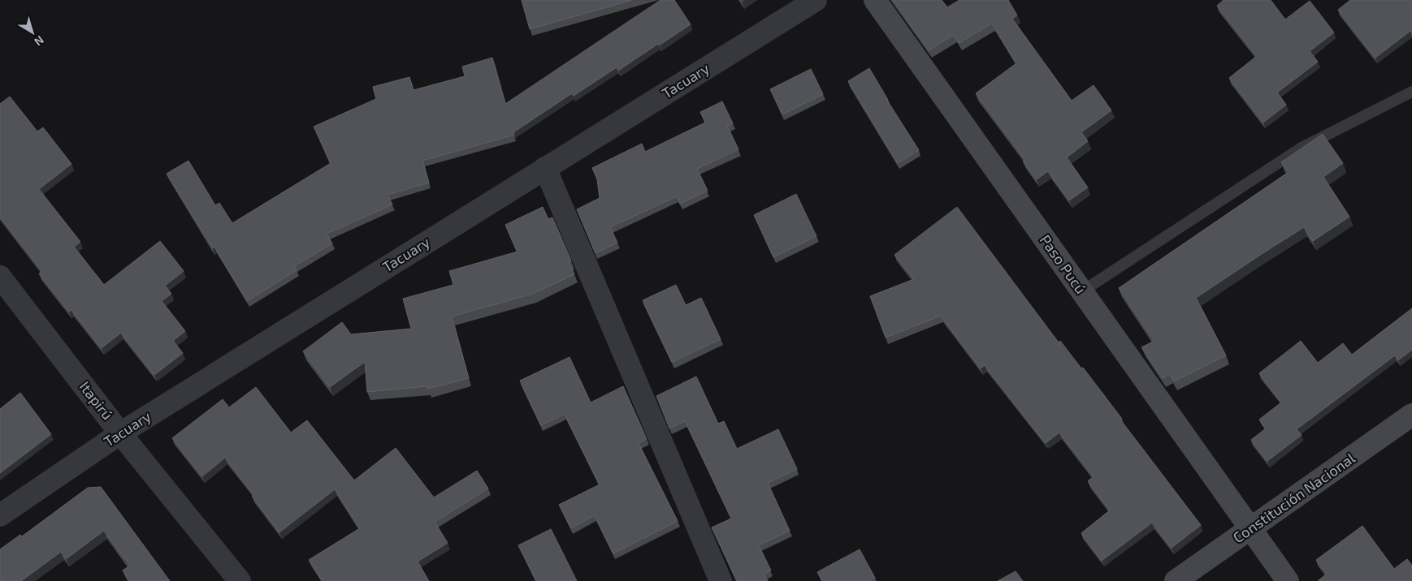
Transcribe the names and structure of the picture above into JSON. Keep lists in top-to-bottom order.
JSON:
{
  "streets": {
    "main road": ["Paso Pucú", "Constitución Nacional"],
    "street": ["Tacuary", "Itapirú"]
  },
  "crossings": [
    ["Tacuary", "Itapirú"],
    ["Paso Pucú", "Constitución Nacional"]
  ],
  "north": "bottom right"
}
